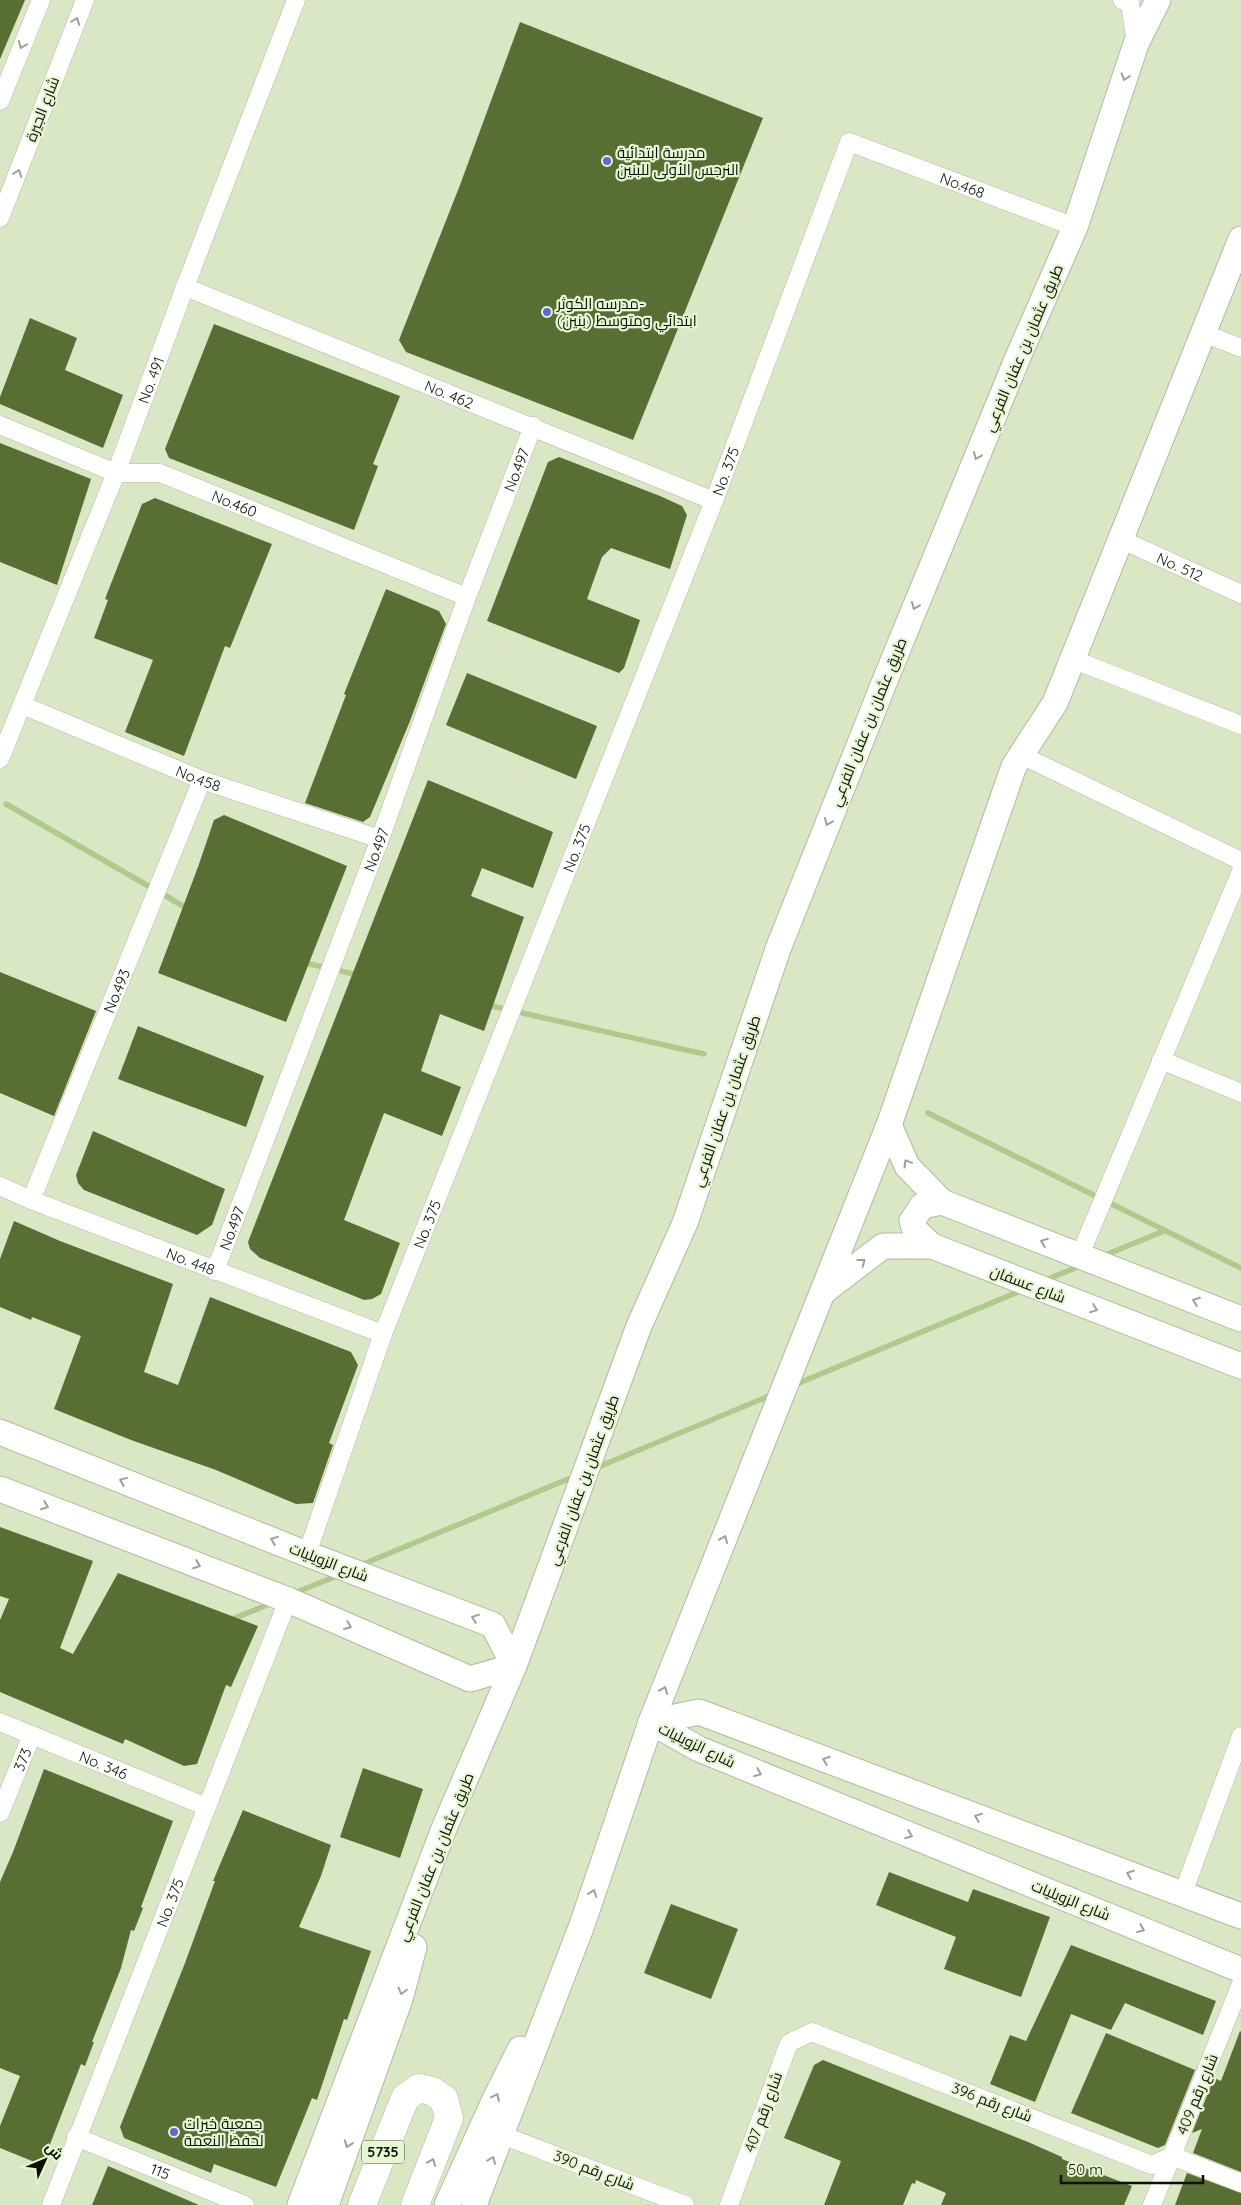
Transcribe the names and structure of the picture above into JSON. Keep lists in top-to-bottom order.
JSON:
{
  "streets": {
    "main road": [
      "طريق عثمان بن عفان الفرعي",
      "شارع عسفان",
      "شارع الزويليات",
      "5735"
    ],
    "street": [
      "شارع الجيرة",
      "No.468",
      "No. 491",
      "No. 462",
      "No.497",
      "No. 375",
      "No.460",
      "No. 512",
      "No.458",
      "No.493",
      "No. 448",
      "373",
      "No. 346",
      "شارع رقم 409",
      "شارع رقم 396",
      "شارع رقم 407",
      "شارع رقم 390",
      "115"
    ]
  },
  "crossings": [
    ["No.468", "طريق عثمان بن عفان الفرعي"],
    ["No.468", "No. 375"],
    ["طريق عثمان بن عفان الفرعي", "شارع الزويليات"],
    ["No. 491", "No. 462"],
    ["No. 491", "No.460"],
    ["No. 491", "No.458"],
    ["No. 462", "No.497"],
    ["No. 462", "No. 375"],
    ["No.497", "No.460"],
    ["No.497", "No.458"],
    ["No.497", "No. 448"],
    ["No. 375", "No. 448"],
    ["No. 375", "شارع الزويليات"],
    ["No. 375", "No. 346"],
    ["No. 375", "115"],
    ["No.458", "No.493"],
    ["No.493", "No. 448"],
    ["373", "No. 346"],
    ["شارع رقم 409", "شارع رقم 396"],
    ["شارع رقم 396", "شارع رقم 407"]
  ],
  "places": ["مدرسة ابتدائية النرجس الأولى للبنين", "مدرسه الكوثر- ابتدائي ومتوسط (بنين)", "جمعية خيرات لحفظ النعمة"],
  "scale_bar": "50 m",
  "north": "top right"
}
